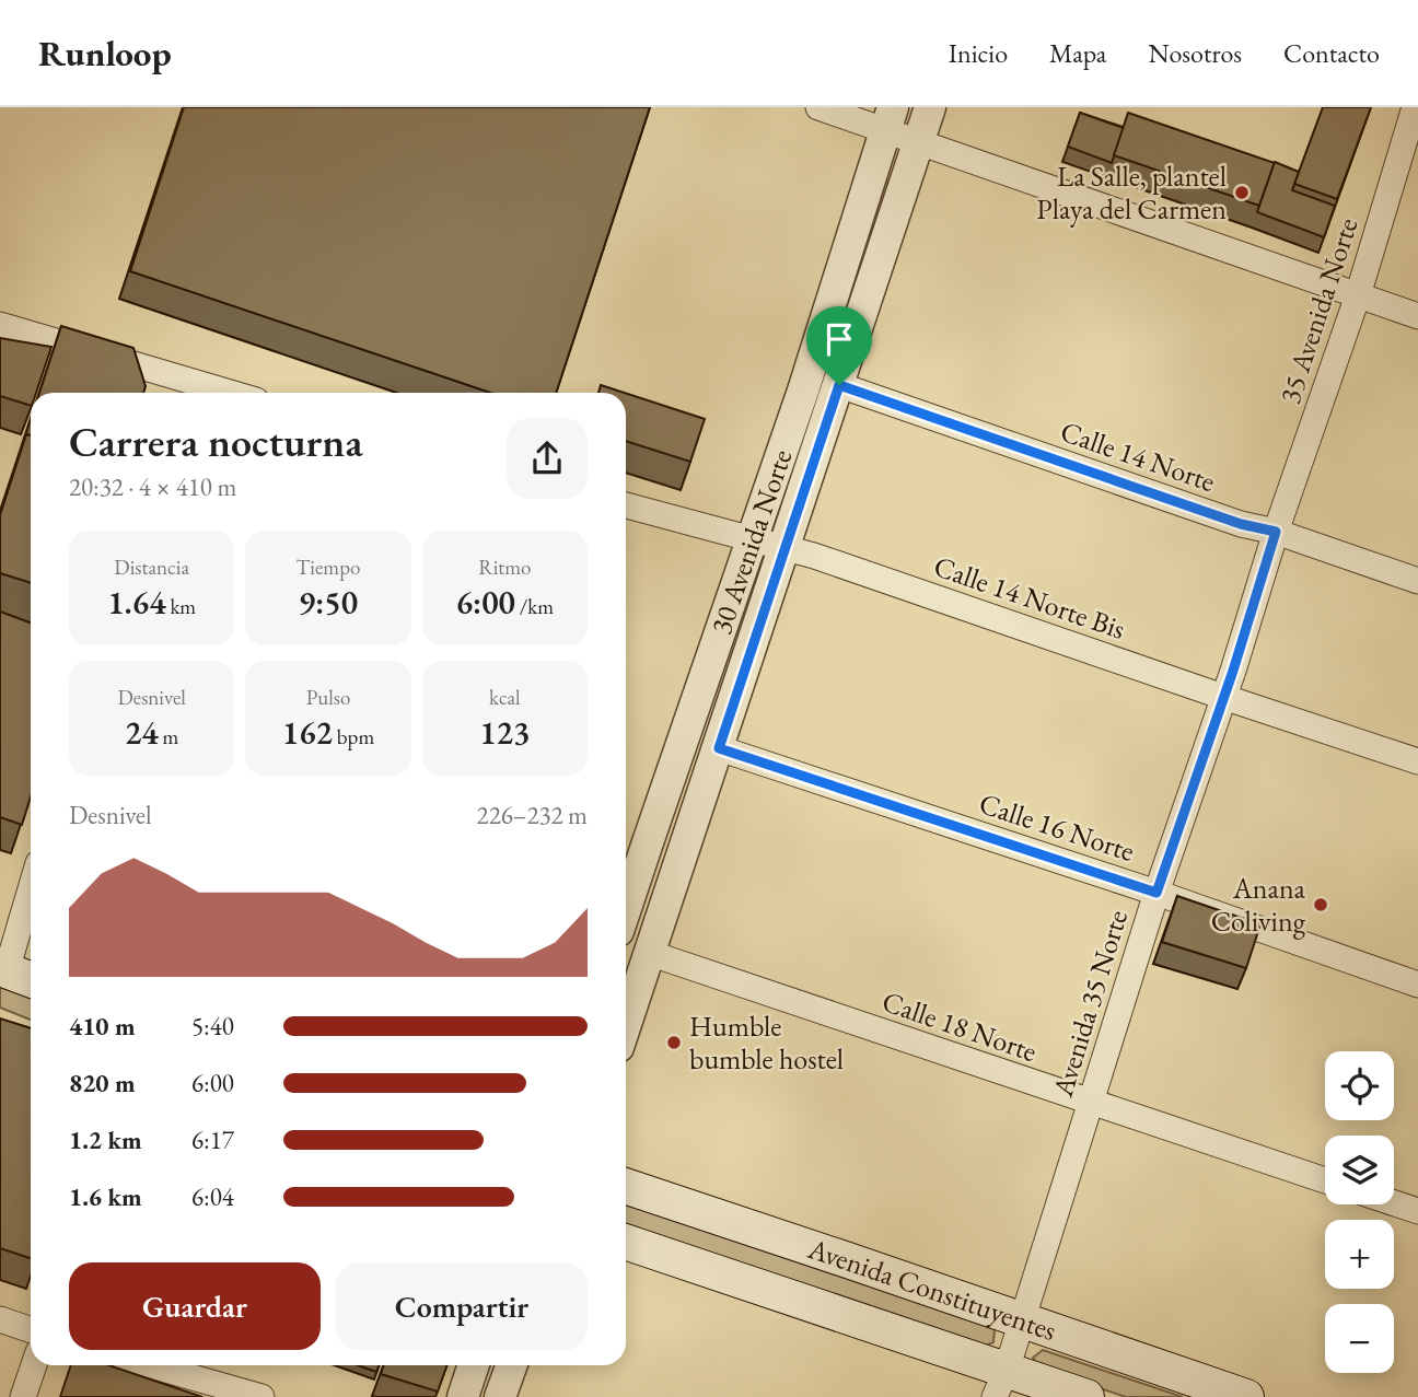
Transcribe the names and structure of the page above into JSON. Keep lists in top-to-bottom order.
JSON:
{
  "streets": {
    "main road": ["Avenida Constituyentes"],
    "street": [
      "35 Avenida Norte",
      "Calle 14 Norte",
      "30 Avenida Norte",
      "Calle 14 Norte Bis",
      "Calle 16 Norte",
      "Avenida 35 Norte",
      "Calle 18 Norte"
    ]
  },
  "crossings": [
    ["35 Avenida Norte", "Calle 14 Norte"],
    ["35 Avenida Norte", "Avenida 35 Norte"],
    ["Calle 14 Norte", "30 Avenida Norte"],
    ["Calle 14 Norte", "Avenida 35 Norte"],
    ["30 Avenida Norte", "Calle 14 Norte Bis"],
    ["30 Avenida Norte", "Calle 16 Norte"],
    ["30 Avenida Norte", "Calle 18 Norte"],
    ["Calle 14 Norte Bis", "Avenida 35 Norte"],
    ["Calle 16 Norte", "Avenida 35 Norte"],
    ["Avenida 35 Norte", "Calle 18 Norte"],
    ["Avenida 35 Norte", "Avenida Constituyentes"]
  ],
  "places": ["La Salle, plantel Playa del Carmen", "Anana Coliving", "Humble bumble hostel"],
  "page": {
    "header": "Runloop",
    "nav": [
      "Inicio",
      "Mapa",
      "Nosotros",
      "Contacto"
    ],
    "heading": ["Carrera nocturna", "20:32 · 4 × 410 m"],
    "stats": [
      ["Distancia", "1.64 km"],
      ["Tiempo", "9:50"],
      ["Ritmo", "6:00 /km"],
      ["Desnivel", "24 m"],
      ["Pulso", "162 bpm"],
      ["kcal", "123"]
    ],
    "chart": ["Desnivel", "226–232 m"],
    "list": [
      {
        "name": "410 m",
        "note": "5:40"
      },
      {
        "name": "820 m",
        "note": "6:00"
      },
      {
        "name": "1.2 km",
        "note": "6:17"
      },
      {
        "name": "1.6 km",
        "note": "6:04"
      }
    ],
    "map_buttons": ["+", "−"],
    "buttons": ["Guardar", "Compartir"]
  }
}
